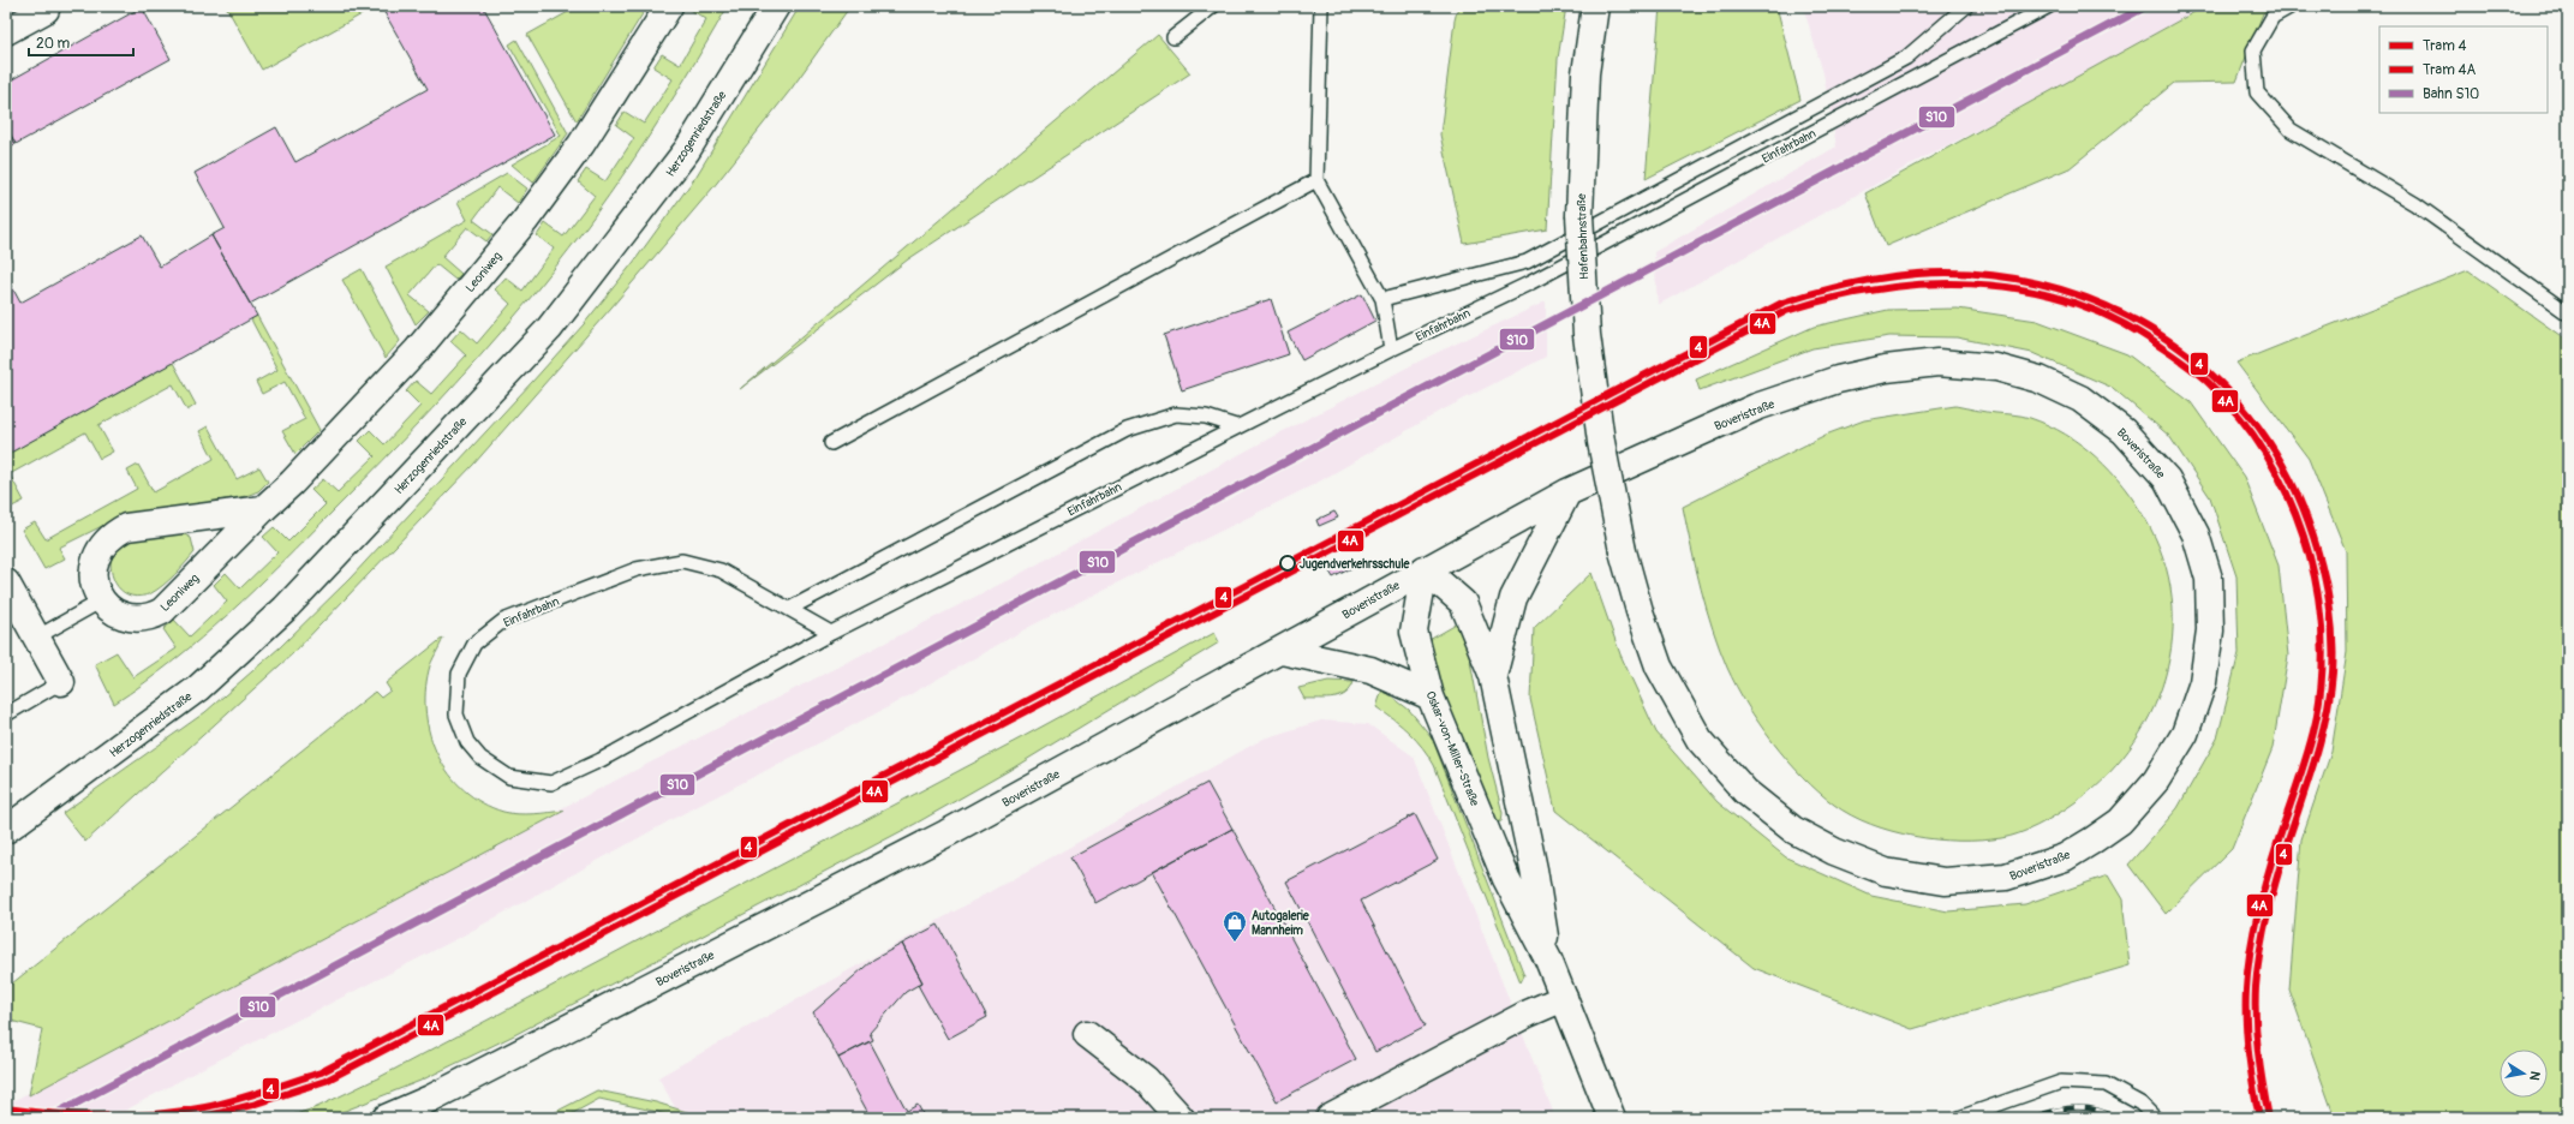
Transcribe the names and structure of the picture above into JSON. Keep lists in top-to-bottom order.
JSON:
{
  "streets": {
    "main road": [
      "Herzogenriedstraße",
      "Hafenbahnstraße",
      "Leoniweg",
      "Boveristraße",
      "Oskar-von-Miller-Straße"
    ],
    "lane": ["Einfahrbahn"]
  },
  "crossings": [
    ["Hafenbahnstraße", "Boveristraße"],
    ["Boveristraße", "Oskar-von-Miller-Straße"]
  ],
  "places": {
    "other": ["Jugendverkehrsschule"],
    "shop": ["Autogalerie Mannheim"]
  },
  "lines": ["rail line S10", "tram line 4", "tram line 4A"],
  "legend": ["Tram 4", "Tram 4A", "Bahn S10"],
  "scale_bar": "20 m",
  "north": "right"
}
